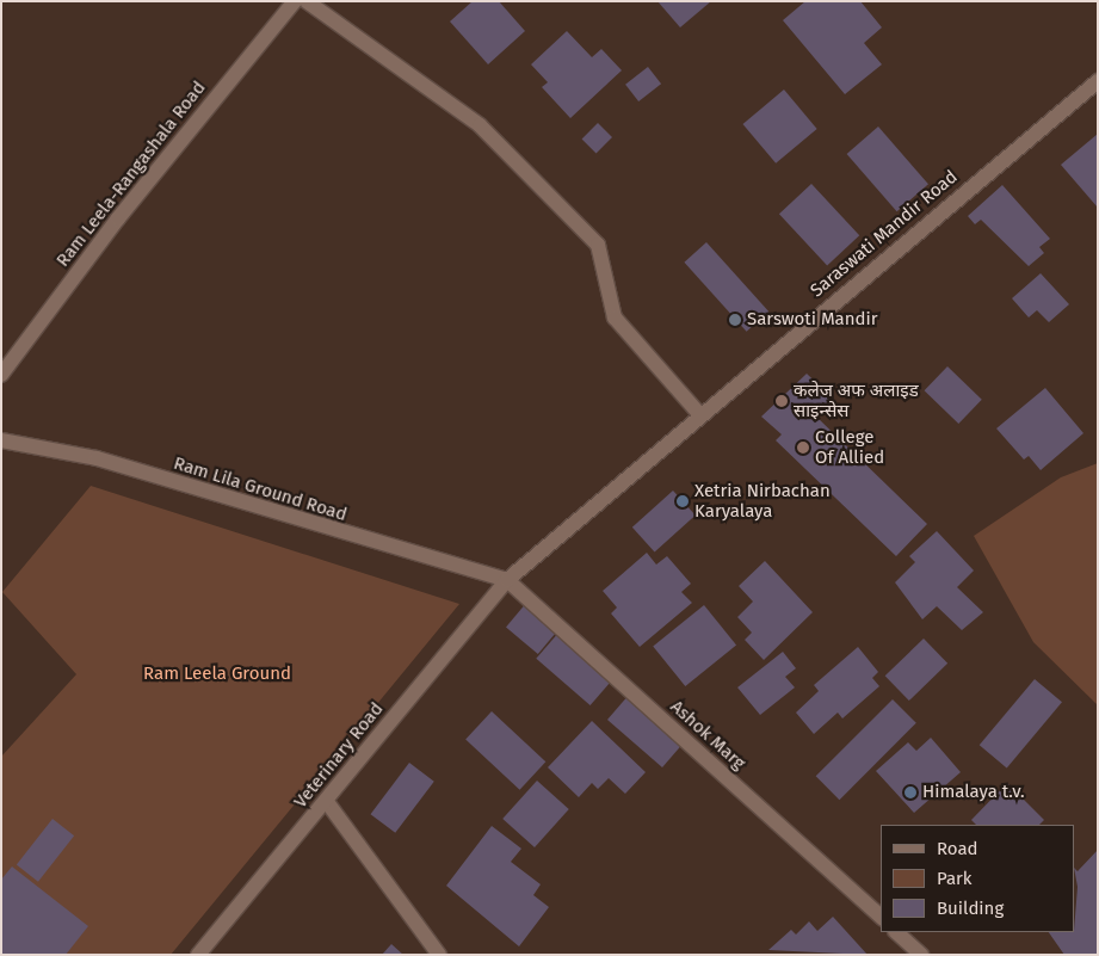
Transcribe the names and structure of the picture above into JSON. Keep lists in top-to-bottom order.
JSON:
{
  "streets": {
    "street": [
      "Ram Leela-Rangashala Road",
      "Saraswati Mandir Road",
      "Ram Lila Ground Road",
      "Ashok Marg",
      "Veterinary Road"
    ]
  },
  "crossings": [
    ["Saraswati Mandir Road", "Ram Lila Ground Road"],
    ["Saraswati Mandir Road", "Ashok Marg"],
    ["Saraswati Mandir Road", "Veterinary Road"],
    ["Ram Lila Ground Road", "Ashok Marg"],
    ["Ram Lila Ground Road", "Veterinary Road"],
    ["Ashok Marg", "Veterinary Road"]
  ],
  "parks": ["Ram Leela Ground"],
  "places": [
    "Sarswoti Mandir",
    "कलेज अफ अलाइड साइन्सेस",
    "College Of Allied",
    "Xetria Nirbachan Karyalaya",
    "Himalaya t.v."
  ],
  "legend": ["Road", "Park", "Building"]
}
